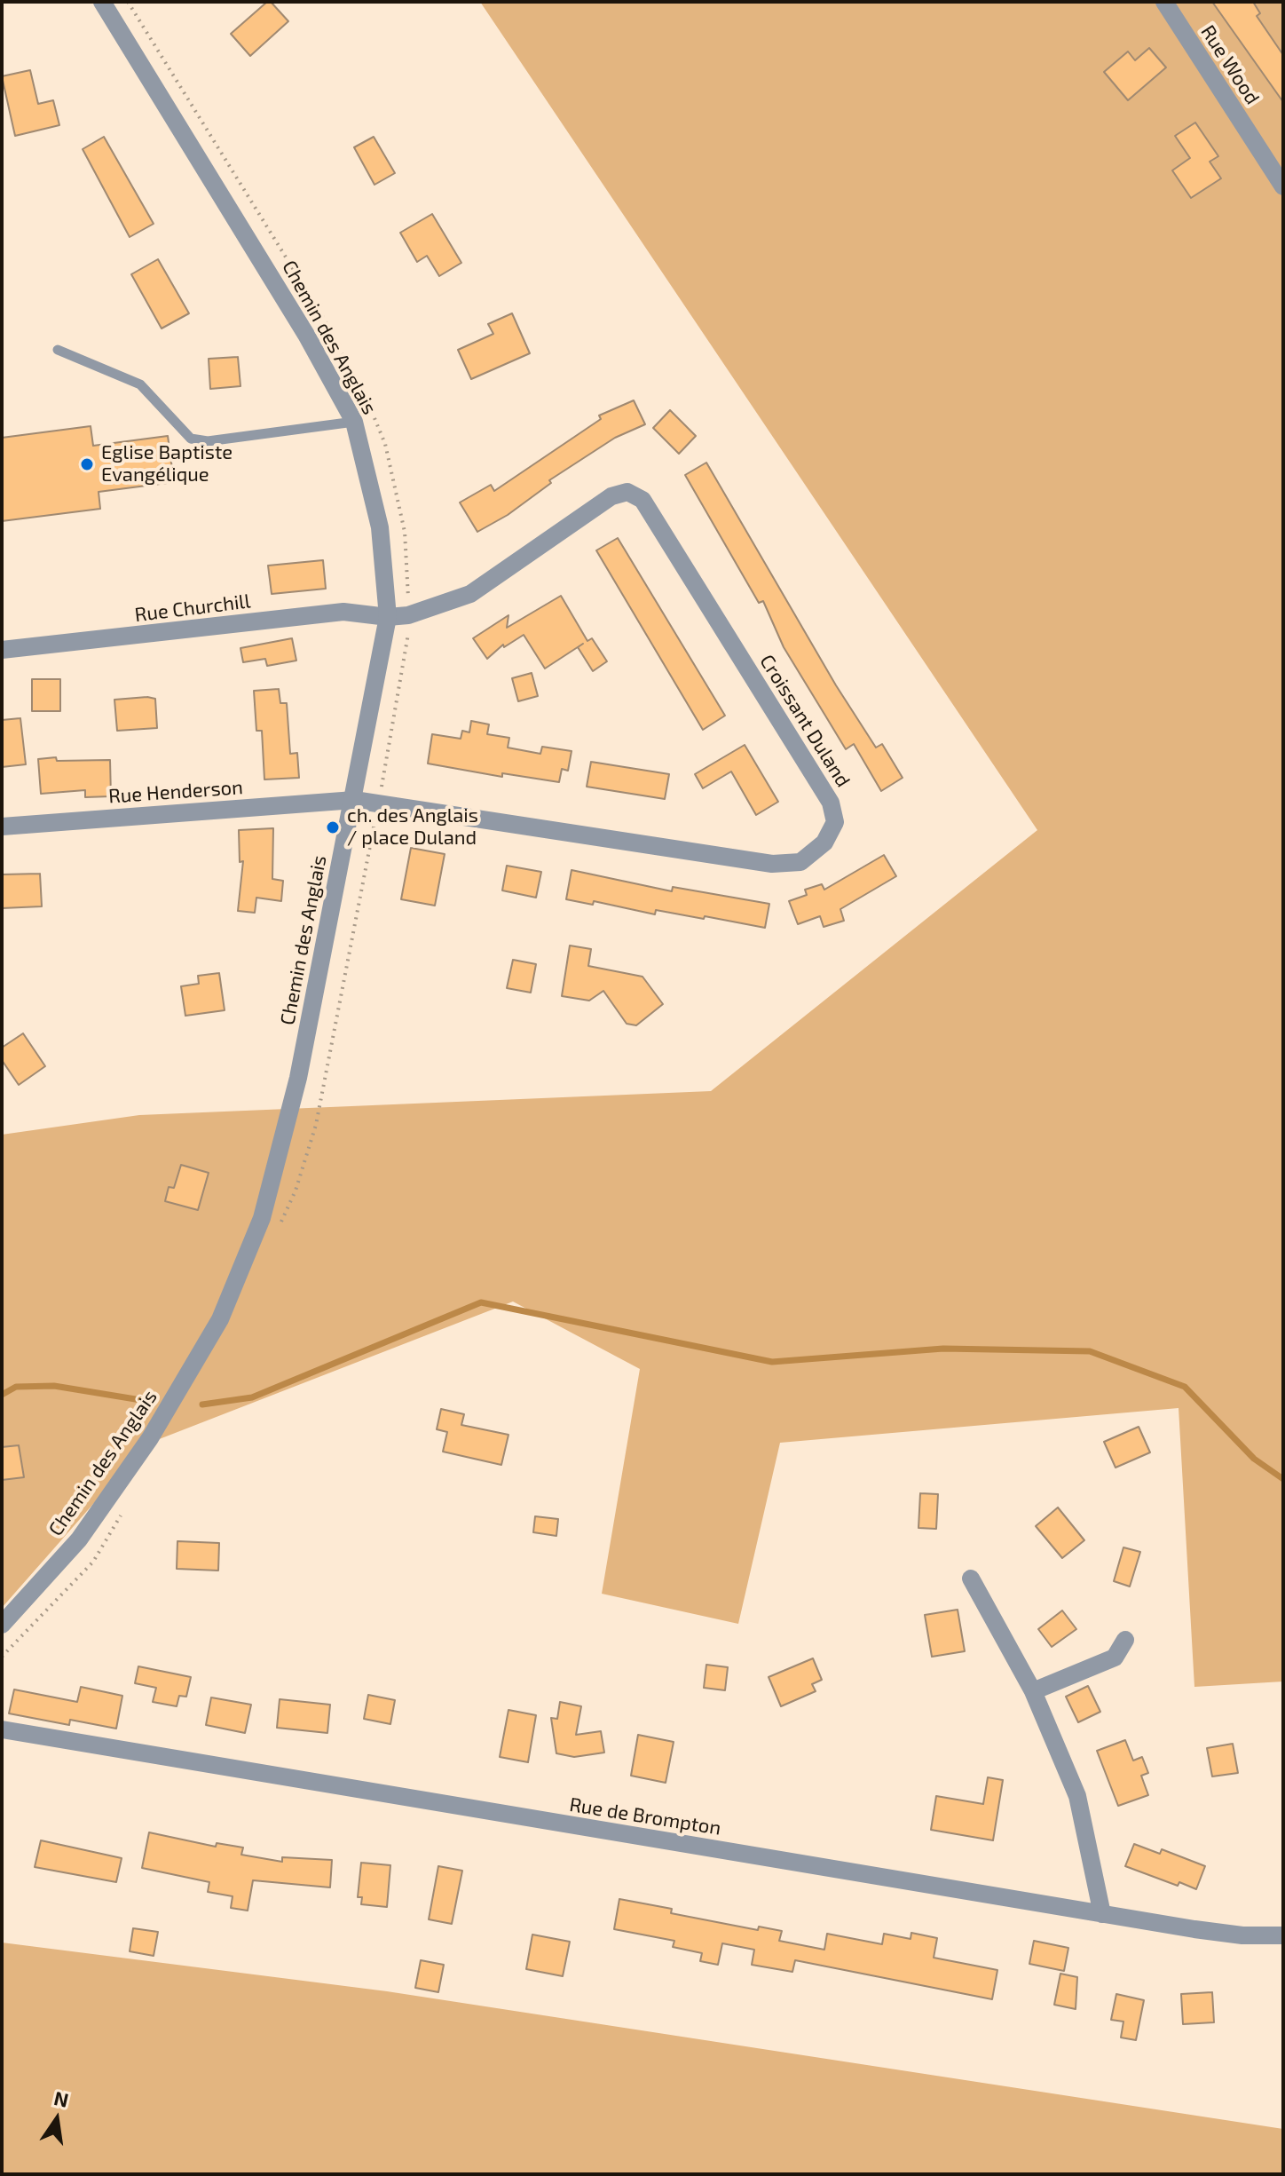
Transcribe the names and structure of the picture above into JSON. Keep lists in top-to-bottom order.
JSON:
{
  "streets": {
    "street": [
      "Rue Wood",
      "Chemin des Anglais",
      "Rue Churchill",
      "Croissant Duland",
      "Rue Henderson",
      "Rue de Brompton"
    ]
  },
  "crossings": [
    ["Chemin des Anglais", "Rue Churchill"],
    ["Chemin des Anglais", "Croissant Duland"],
    ["Chemin des Anglais", "Rue Henderson"],
    ["Rue Churchill", "Croissant Duland"],
    ["Croissant Duland", "Rue Henderson"]
  ],
  "places": ["Eglise Baptiste Evangélique", "ch. des Anglais / place Duland"],
  "north": "top"
}
